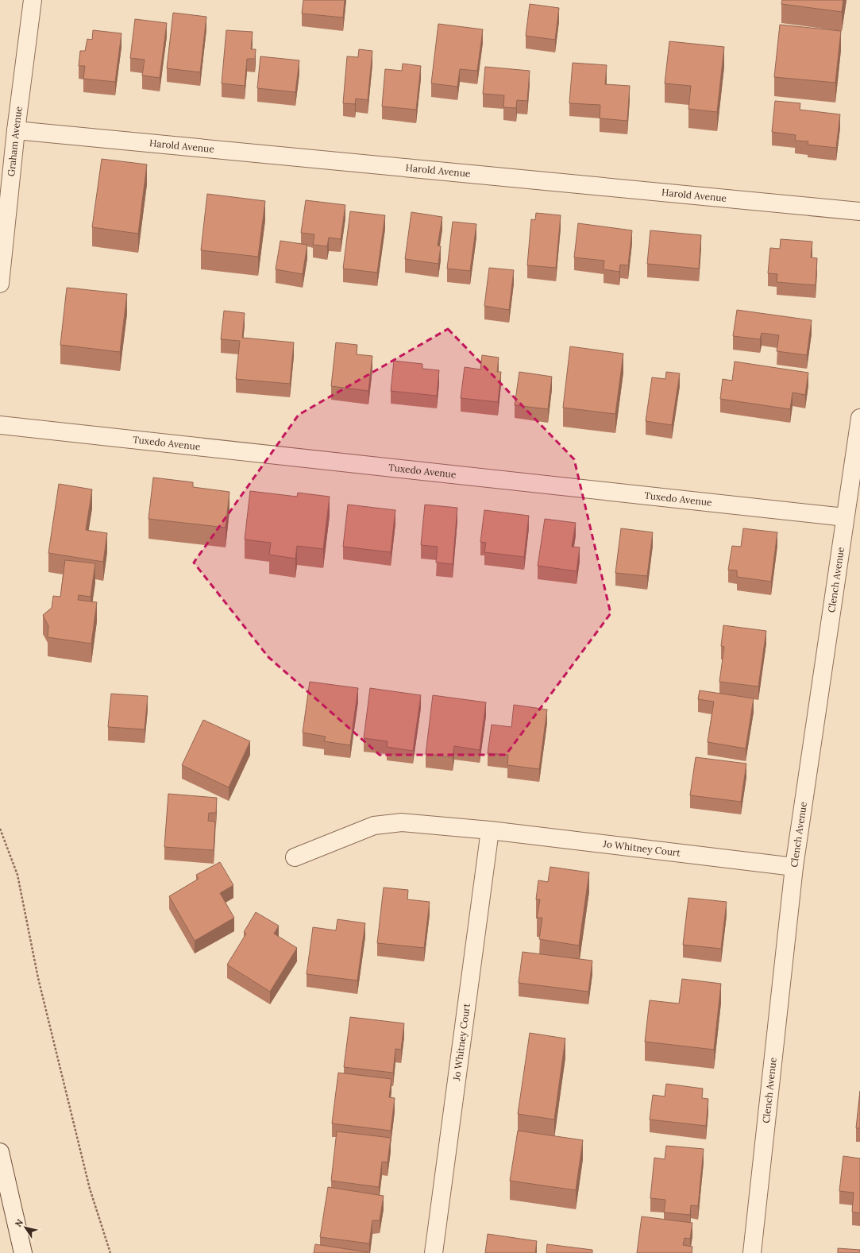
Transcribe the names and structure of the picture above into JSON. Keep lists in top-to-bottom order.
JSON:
{
  "streets": {
    "street": [
      "Graham Avenue",
      "Harold Avenue",
      "Tuxedo Avenue",
      "Clench Avenue",
      "Jo Whitney Court"
    ]
  },
  "crossings": [
    ["Graham Avenue", "Harold Avenue"],
    ["Tuxedo Avenue", "Clench Avenue"],
    ["Clench Avenue", "Jo Whitney Court"]
  ],
  "north": "top left"
}
